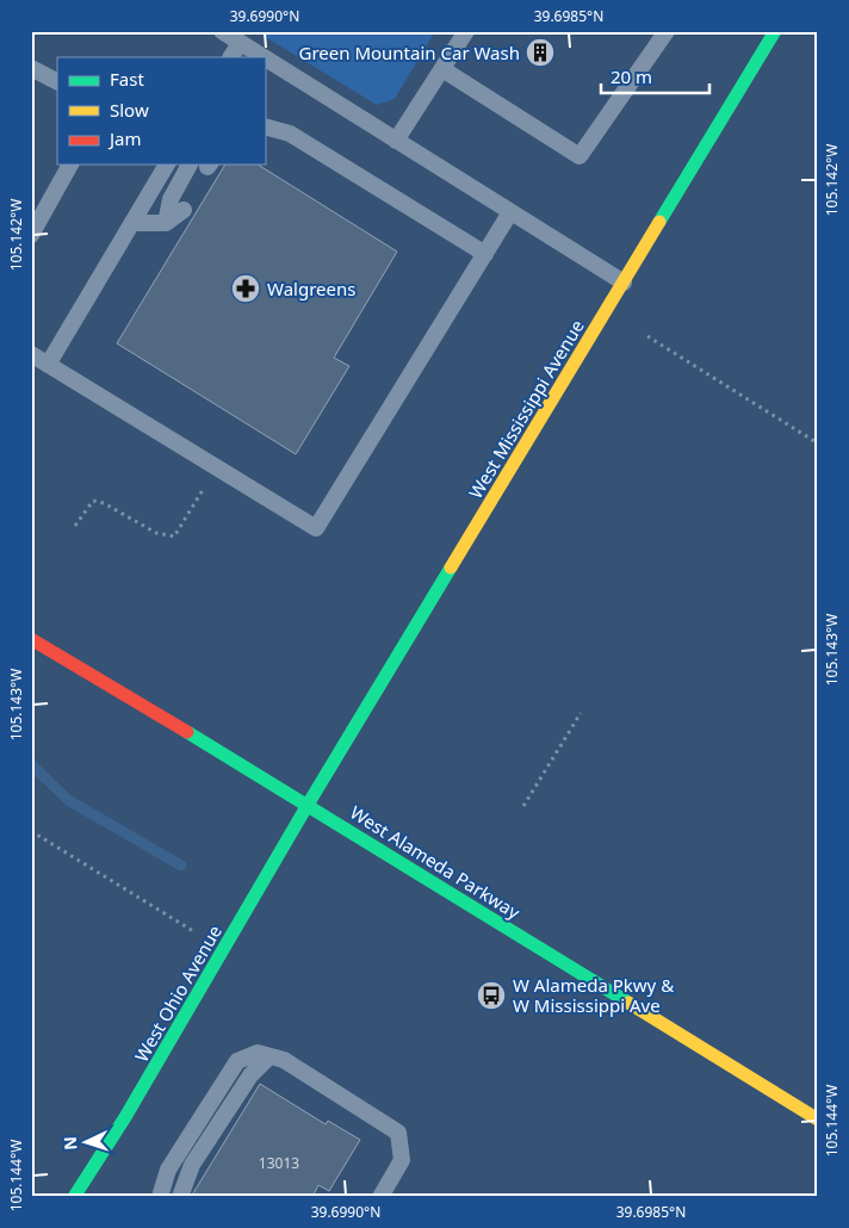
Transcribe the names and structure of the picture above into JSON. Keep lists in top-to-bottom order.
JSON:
{
  "streets": {
    "street": ["West Mississippi Avenue", "West Alameda Parkway", "West Ohio Avenue"]
  },
  "crossings": [
    ["West Mississippi Avenue", "West Alameda Parkway"],
    ["West Mississippi Avenue", "West Ohio Avenue"],
    ["West Alameda Parkway", "West Ohio Avenue"]
  ],
  "places": {
    "building": ["Green Mountain Car Wash"],
    "pharmacy": ["Walgreens"],
    "bus stop": ["W Alameda Pkwy & W Mississippi Ave"]
  },
  "house_numbers": ["13013"],
  "legend": ["Fast", "Slow", "Jam"],
  "scale_bar": "20 m",
  "north": "left",
  "coordinates": [
    "39.6990°N",
    "39.6985°N",
    "105.142°W",
    "105.143°W",
    "105.144°W"
  ]
}
